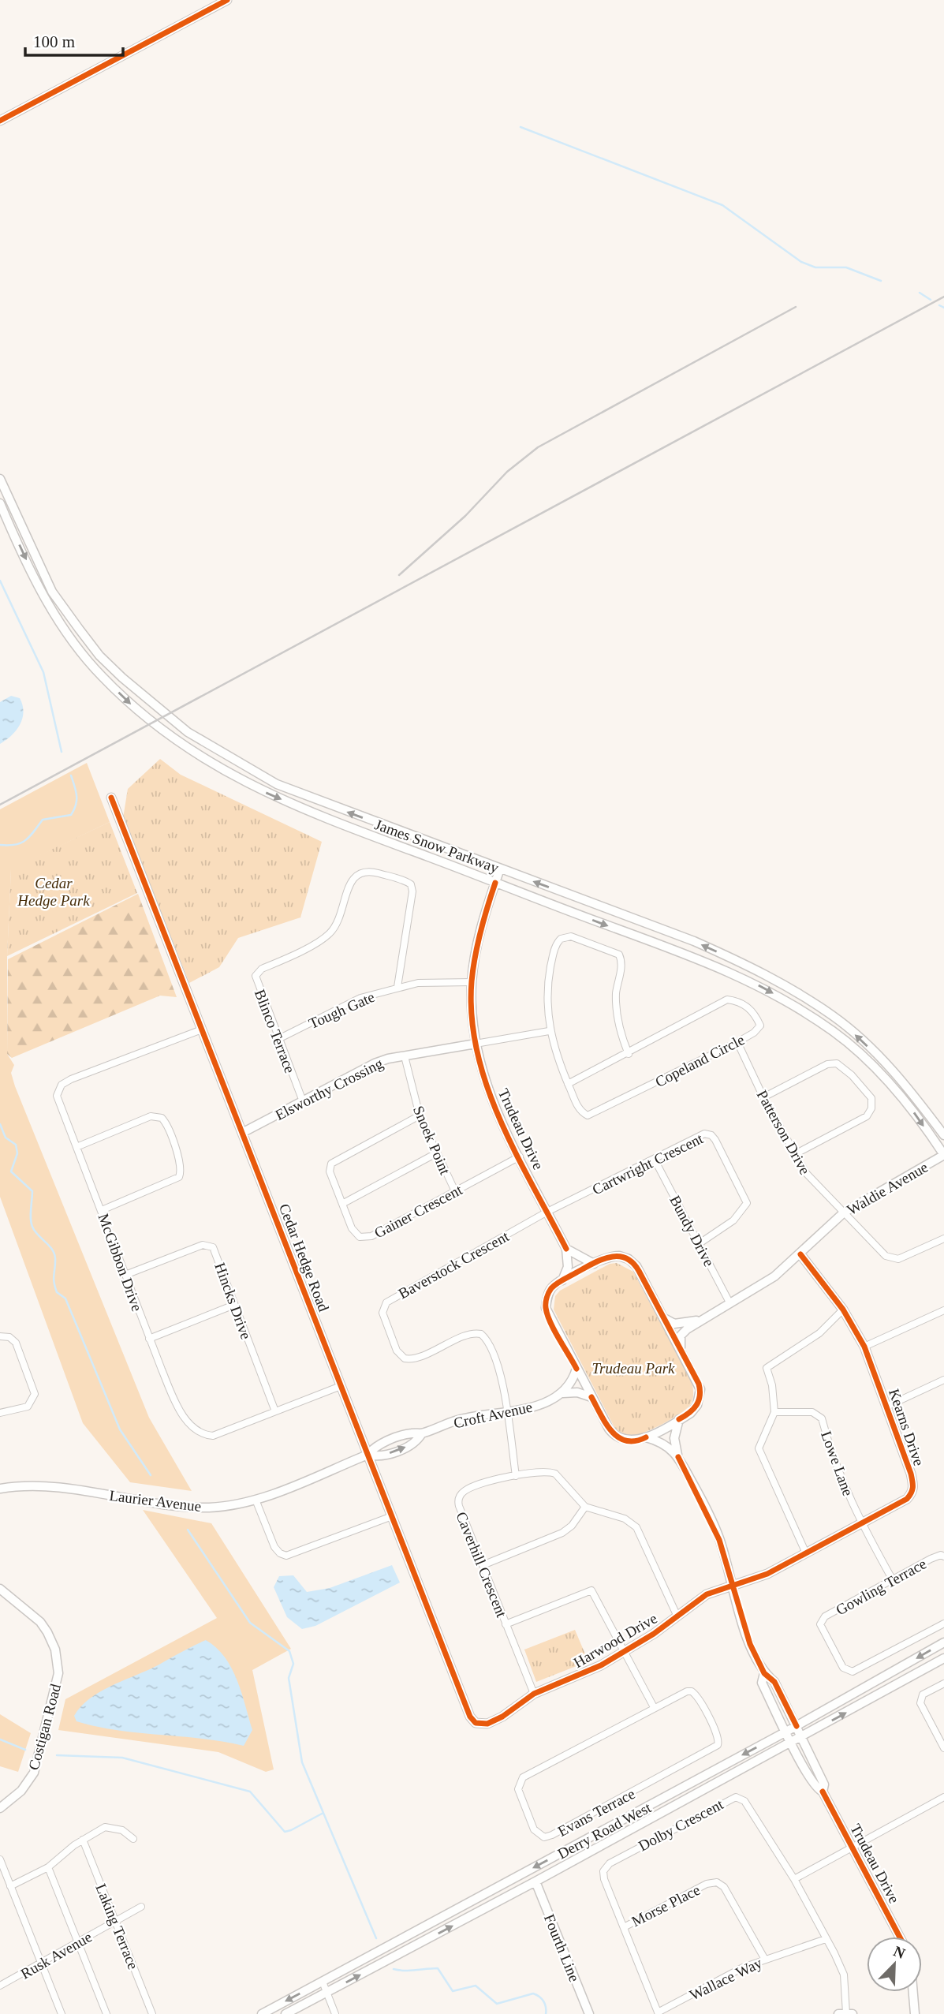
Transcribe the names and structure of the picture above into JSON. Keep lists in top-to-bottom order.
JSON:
{
  "streets": {
    "street": [
      "James Snow Parkway",
      "Tough Gate",
      "Blinco Terrace",
      "Copeland Circle",
      "Elsworthy Crossing",
      "Trudeau Drive",
      "Patterson Drive",
      "Snoek Point",
      "Cartwright Crescent",
      "Waldie Avenue",
      "Gainer Crescent",
      "Bundy Drive",
      "Cedar Hedge Road",
      "McGibbon Drive",
      "Baverstock Crescent",
      "Hincks Drive",
      "Croft Avenue",
      "Kearns Drive",
      "Lowe Lane",
      "Laurier Avenue",
      "Caverhill Crescent",
      "Gowling Terrace",
      "Harwood Drive",
      "Costigan Road",
      "Evans Terrace",
      "Dolby Crescent",
      "Derry Road West",
      "Morse Place",
      "Laking Terrace",
      "Fourth Line",
      "Rusk Avenue",
      "Wallace Way"
    ]
  },
  "crossings": [
    ["James Snow Parkway", "Trudeau Drive"],
    ["James Snow Parkway", "Waldie Avenue"],
    ["Tough Gate", "Blinco Terrace"],
    ["Tough Gate", "Trudeau Drive"],
    ["Blinco Terrace", "Elsworthy Crossing"],
    ["Copeland Circle", "Elsworthy Crossing"],
    ["Copeland Circle", "Patterson Drive"],
    ["Elsworthy Crossing", "Trudeau Drive"],
    ["Elsworthy Crossing", "Snoek Point"],
    ["Elsworthy Crossing", "Cedar Hedge Road"],
    ["Trudeau Drive", "Cartwright Crescent"],
    ["Trudeau Drive", "Waldie Avenue"],
    ["Trudeau Drive", "Gainer Crescent"],
    ["Trudeau Drive", "Baverstock Crescent"],
    ["Trudeau Drive", "Kearns Drive"],
    ["Trudeau Drive", "Harwood Drive"],
    ["Trudeau Drive", "Derry Road West"],
    ["Patterson Drive", "Waldie Avenue"],
    ["Snoek Point", "Gainer Crescent"],
    ["Cartwright Crescent", "Bundy Drive"],
    ["Cartwright Crescent", "Baverstock Crescent"],
    ["Waldie Avenue", "Bundy Drive"],
    ["Waldie Avenue", "Kearns Drive"],
    ["Cedar Hedge Road", "McGibbon Drive"],
    ["Cedar Hedge Road", "Croft Avenue"],
    ["Cedar Hedge Road", "Laurier Avenue"],
    ["Cedar Hedge Road", "Harwood Drive"],
    ["McGibbon Drive", "Hincks Drive"],
    ["Baverstock Crescent", "Croft Avenue"],
    ["Croft Avenue", "Laurier Avenue"],
    ["Kearns Drive", "Lowe Lane"],
    ["Kearns Drive", "Harwood Drive"],
    ["Lowe Lane", "Gowling Terrace"],
    ["Caverhill Crescent", "Harwood Drive"],
    ["Dolby Crescent", "Morse Place"],
    ["Dolby Crescent", "Wallace Way"],
    ["Derry Road West", "Fourth Line"],
    ["Morse Place", "Wallace Way"],
    ["Laking Terrace", "Rusk Avenue"]
  ],
  "parks": ["Cedar Hedge Park", "Trudeau Park"],
  "scale_bar": "100 m",
  "north": "top right"
}
